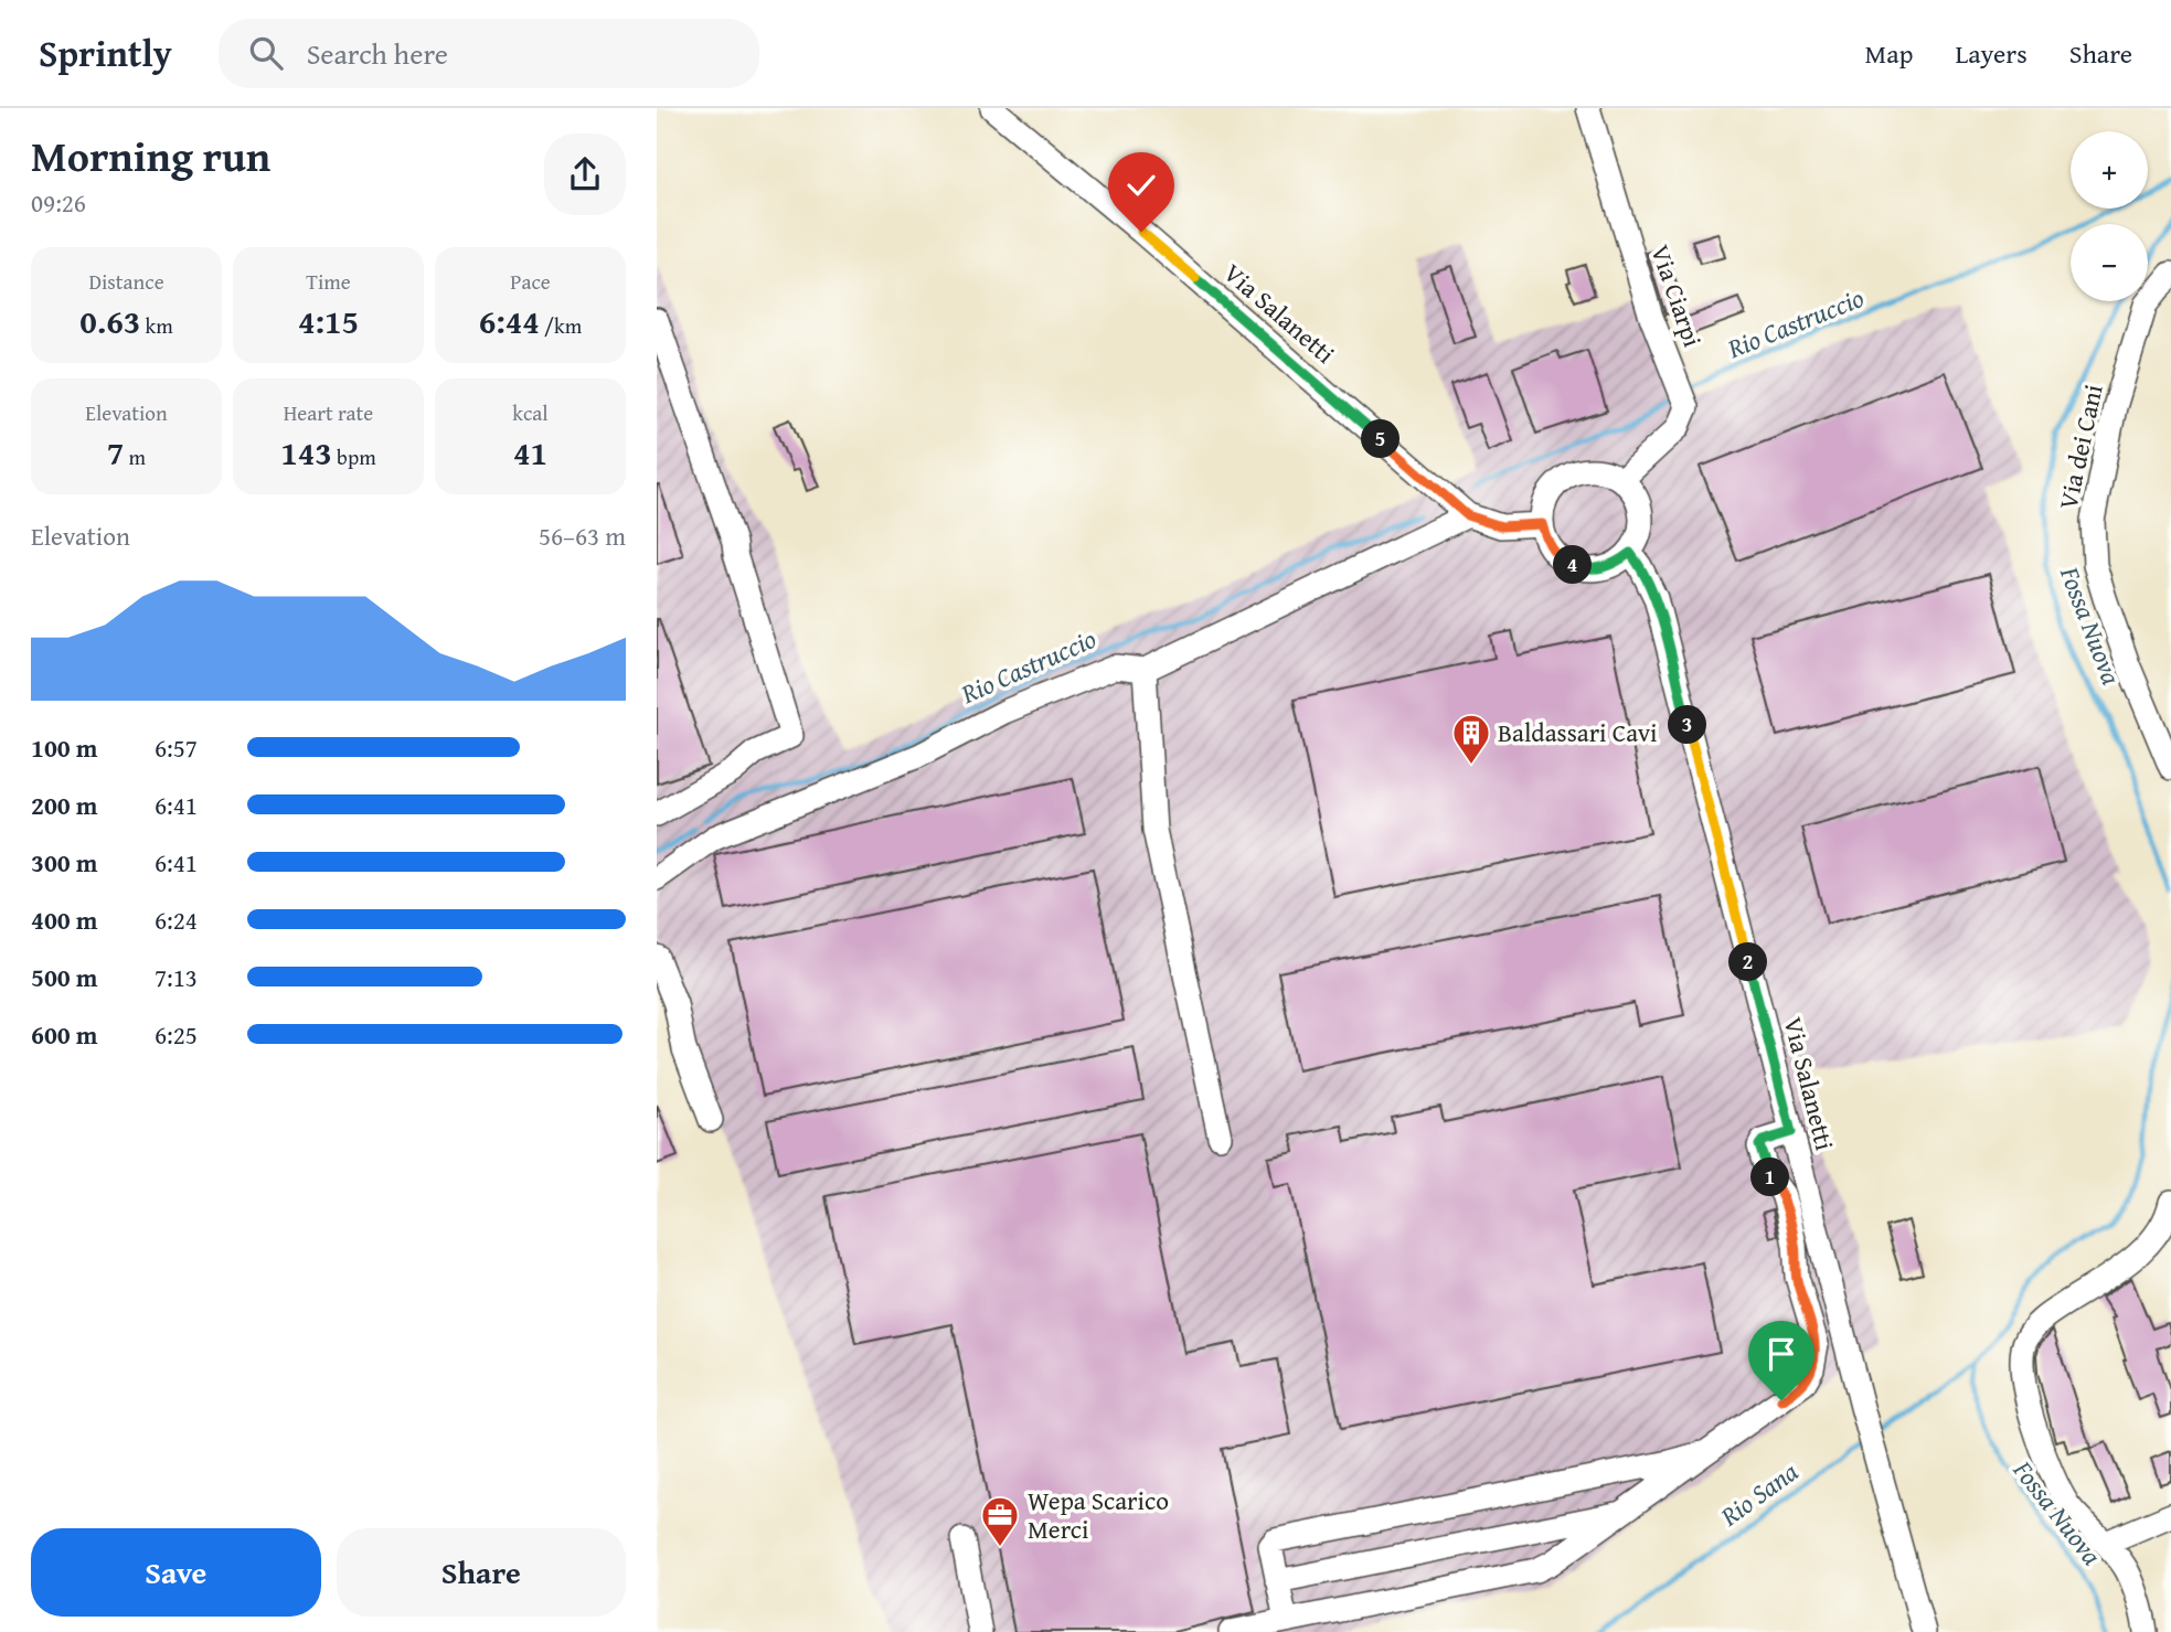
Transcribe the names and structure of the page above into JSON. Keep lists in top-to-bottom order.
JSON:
{
  "streets": {
    "street": ["Via Ciarpi", "Via Salanetti", "Via dei Cani"]
  },
  "crossings": [
    ["Via Ciarpi", "Via Salanetti"]
  ],
  "water": ["Rio Castruccio", "Fossa Nuova", "Rio Sana"],
  "places": {
    "building": ["Baldassari Cavi"],
    "office": ["Wepa Scarico Merci"]
  },
  "page": {
    "header": "Sprintly",
    "search": "Search here",
    "nav": ["Map", "Layers", "Share"],
    "heading": ["Morning run", "09:26"],
    "map_buttons": ["+", "−"],
    "stats": [
      ["Distance", "0.63 km"],
      ["Time", "4:15"],
      ["Pace", "6:44 /km"],
      ["Elevation", "7 m"],
      ["Heart rate", "143 bpm"],
      ["kcal", "41"]
    ],
    "pins": [
      "5",
      "4",
      "3",
      "2",
      "1"
    ],
    "chart": ["Elevation", "56–63 m"],
    "list": [
      {
        "name": "100 m",
        "note": "6:57"
      },
      {
        "name": "200 m",
        "note": "6:41"
      },
      {
        "name": "300 m",
        "note": "6:41"
      },
      {
        "name": "400 m",
        "note": "6:24"
      },
      {
        "name": "500 m",
        "note": "7:13"
      },
      {
        "name": "600 m",
        "note": "6:25"
      }
    ],
    "buttons": ["Save", "Share"]
  }
}
